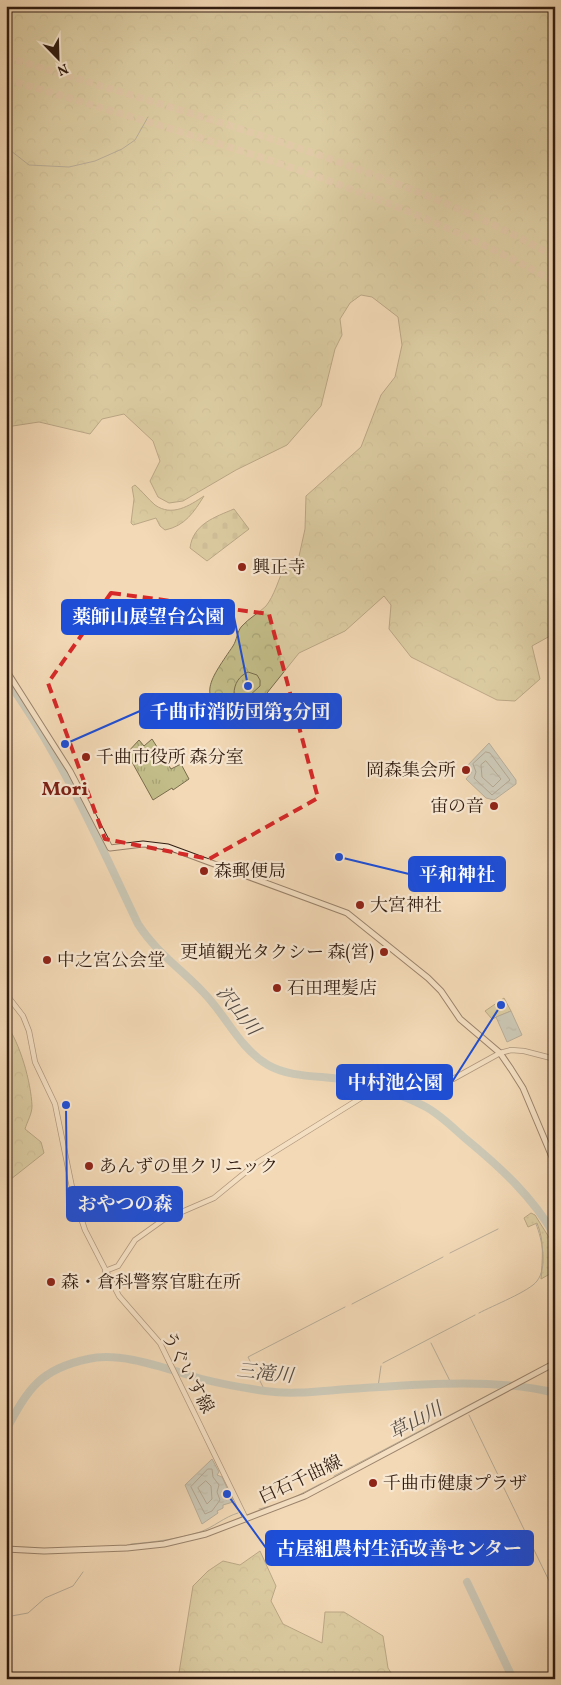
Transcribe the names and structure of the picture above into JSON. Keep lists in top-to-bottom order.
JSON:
{
  "streets": {
    "main road": ["白石千曲線"],
    "street": ["うぐいす線"]
  },
  "crossings": [
    ["うぐいす線", "白石千曲線"]
  ],
  "districts": ["Mori"],
  "water": ["沢山川", "三滝川", "草山川"],
  "places": [
    "興正寺",
    "薬師山展望台公園",
    "千曲市消防団第3分団",
    "千曲市役所 森分室",
    "岡森集会所",
    "宙の音",
    "平和神社",
    "森郵便局",
    "大宮神社",
    "更埴観光タクシー 森(営)",
    "中之宮公会堂",
    "石田理髪店",
    "中村池公園",
    "おやつの森",
    "あんずの里クリニック",
    "森・倉科警察官駐在所",
    "千曲市健康プラザ",
    "古屋組農村生活改善センター"
  ],
  "north": "bottom right"
}
